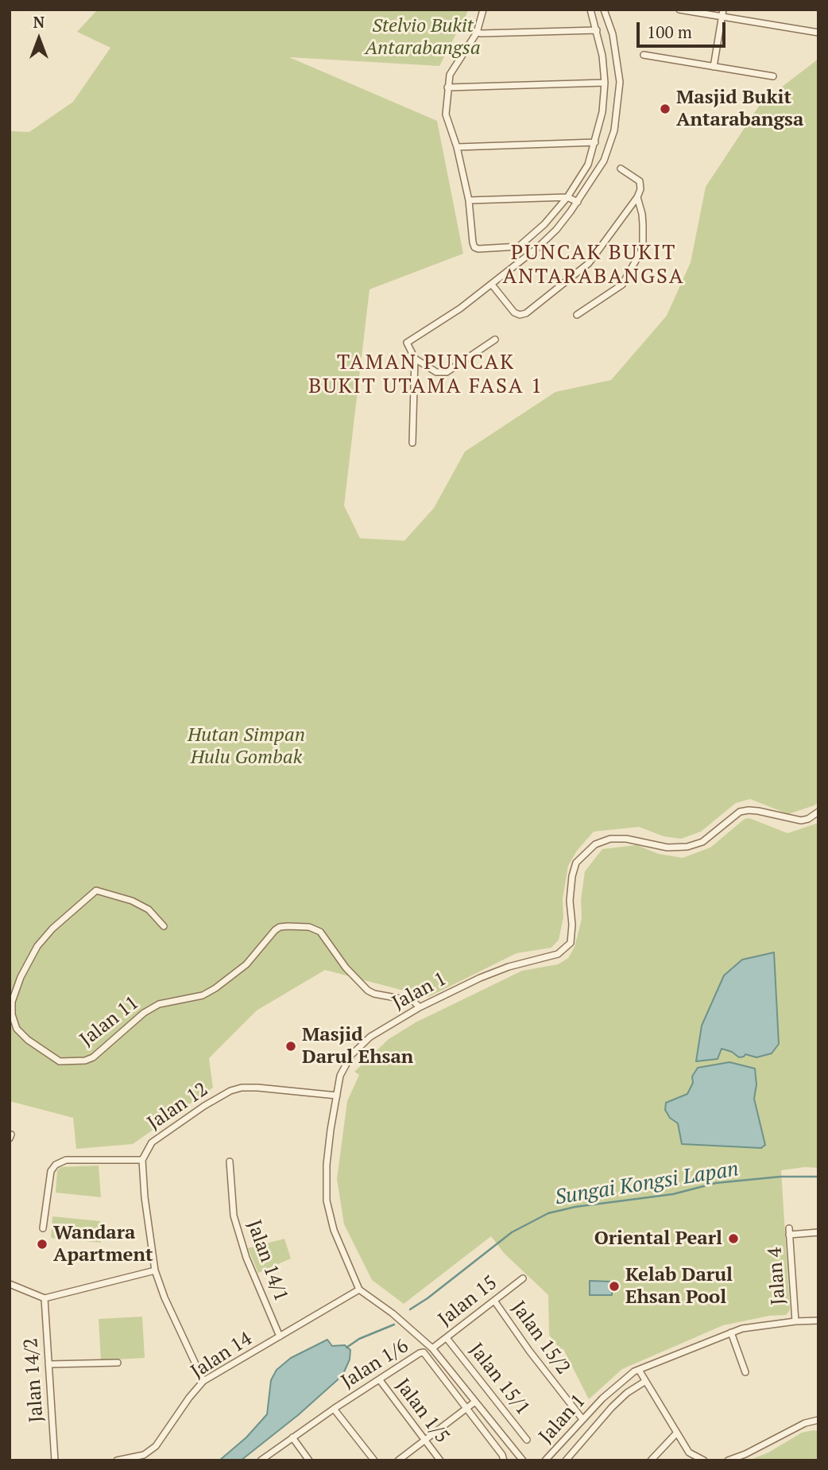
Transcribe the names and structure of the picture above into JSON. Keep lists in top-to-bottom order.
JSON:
{
  "streets": {
    "street": [
      "Jalan 1",
      "Jalan 11",
      "Jalan 12",
      "Jalan 14/1",
      "Jalan 4",
      "Jalan 15",
      "Jalan 15/2",
      "Jalan 14",
      "Jalan 1/6",
      "Jalan 15/1",
      "Jalan 14/2",
      "Jalan 1/5"
    ]
  },
  "crossings": [
    ["Jalan 1", "Jalan 11"],
    ["Jalan 1", "Jalan 12"],
    ["Jalan 1", "Jalan 4"],
    ["Jalan 1", "Jalan 15"],
    ["Jalan 1", "Jalan 15/2"],
    ["Jalan 1", "Jalan 14"],
    ["Jalan 12", "Jalan 14"],
    ["Jalan 14/1", "Jalan 14"],
    ["Jalan 15", "Jalan 15/2"],
    ["Jalan 15", "Jalan 15/1"],
    ["Jalan 1/6", "Jalan 1/5"]
  ],
  "districts": ["PUNCAK BUKIT ANTARABANGSA", "TAMAN PUNCAK BUKIT UTAMA FASA 1"],
  "water": ["Sungai Kongsi Lapan"],
  "parks": ["Stelvio Bukit Antarabangsa", "Hutan Simpan Hulu Gombak"],
  "places": [
    "Masjid Bukit Antarabangsa",
    "Masjid Darul Ehsan",
    "Oriental Pearl",
    "Wandara Apartment",
    "Kelab Darul Ehsan Pool"
  ],
  "scale_bar": "100 m",
  "north": "top"
}
